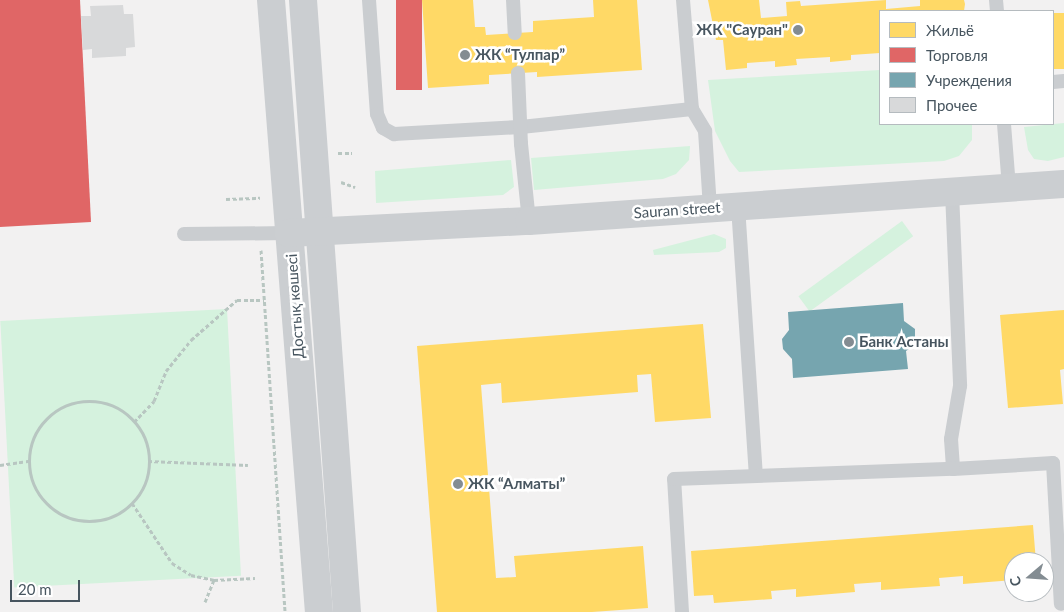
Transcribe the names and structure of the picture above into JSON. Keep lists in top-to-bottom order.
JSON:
{
  "streets": {
    "street": ["Sauran street", "Достық көшесі"]
  },
  "crossings": [
    ["Sauran street", "Достық көшесі"]
  ],
  "places": [
    "ЖК \"Сауран\"",
    "ЖК “Тулпар”",
    "Банк Астаны",
    "ЖК “Алматы”"
  ],
  "legend": [
    "Жильё",
    "Торговля",
    "Учреждения",
    "Прочее"
  ],
  "scale_bar": "20 m",
  "north": "left"
}
